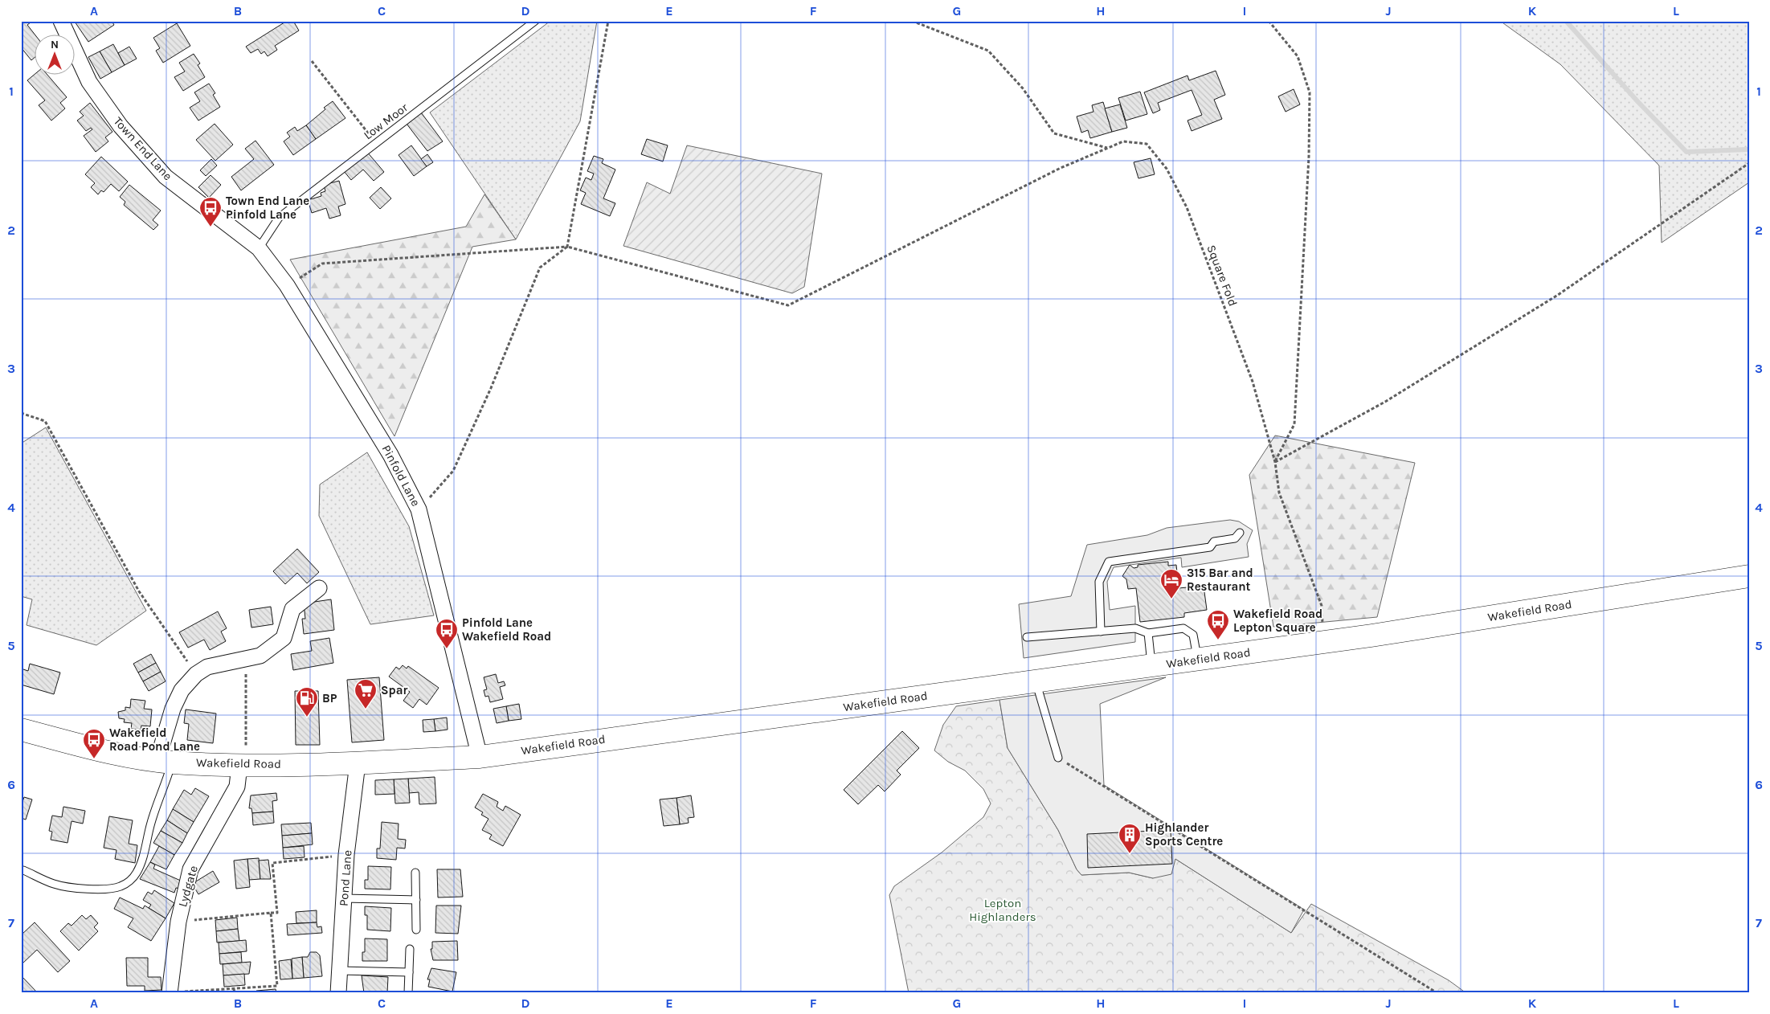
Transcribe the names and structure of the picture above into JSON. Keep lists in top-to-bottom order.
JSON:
{
  "streets": {
    "highway": ["Wakefield Road"],
    "street": [
      "Town End Lane",
      "Pinfold Lane",
      "Pond Lane",
      "Lydgate"
    ],
    "lane": ["Low Moor"],
    "path": ["Square Fold"]
  },
  "crossings": [
    ["Low Moor", "Town End Lane"],
    ["Low Moor", "Pinfold Lane"],
    ["Town End Lane", "Pinfold Lane"],
    ["Square Fold", "Pinfold Lane"],
    ["Square Fold", "Wakefield Road"],
    ["Pinfold Lane", "Wakefield Road"],
    ["Wakefield Road", "Pond Lane"],
    ["Wakefield Road", "Lydgate"]
  ],
  "parks": ["Lepton Highlanders"],
  "places": {
    "bus stop": [
      "Town End Lane Pinfold Lane",
      "Wakefield Road Lepton Square",
      "Pinfold Lane Wakefield Road",
      "Wakefield Road Pond Lane"
    ],
    "hotel": ["315 Bar and Restaurant"],
    "supermarket": ["Spar"],
    "fuel station": ["BP"],
    "building": ["Highlander Sports Centre"]
  },
  "north": "top",
  "grid": {
    "columns": [
      "A",
      "B",
      "C",
      "D",
      "E",
      "F",
      "G",
      "H",
      "I",
      "J",
      "K",
      "L"
    ],
    "rows": [
      "1",
      "2",
      "3",
      "4",
      "5",
      "6",
      "7"
    ]
  }
}
